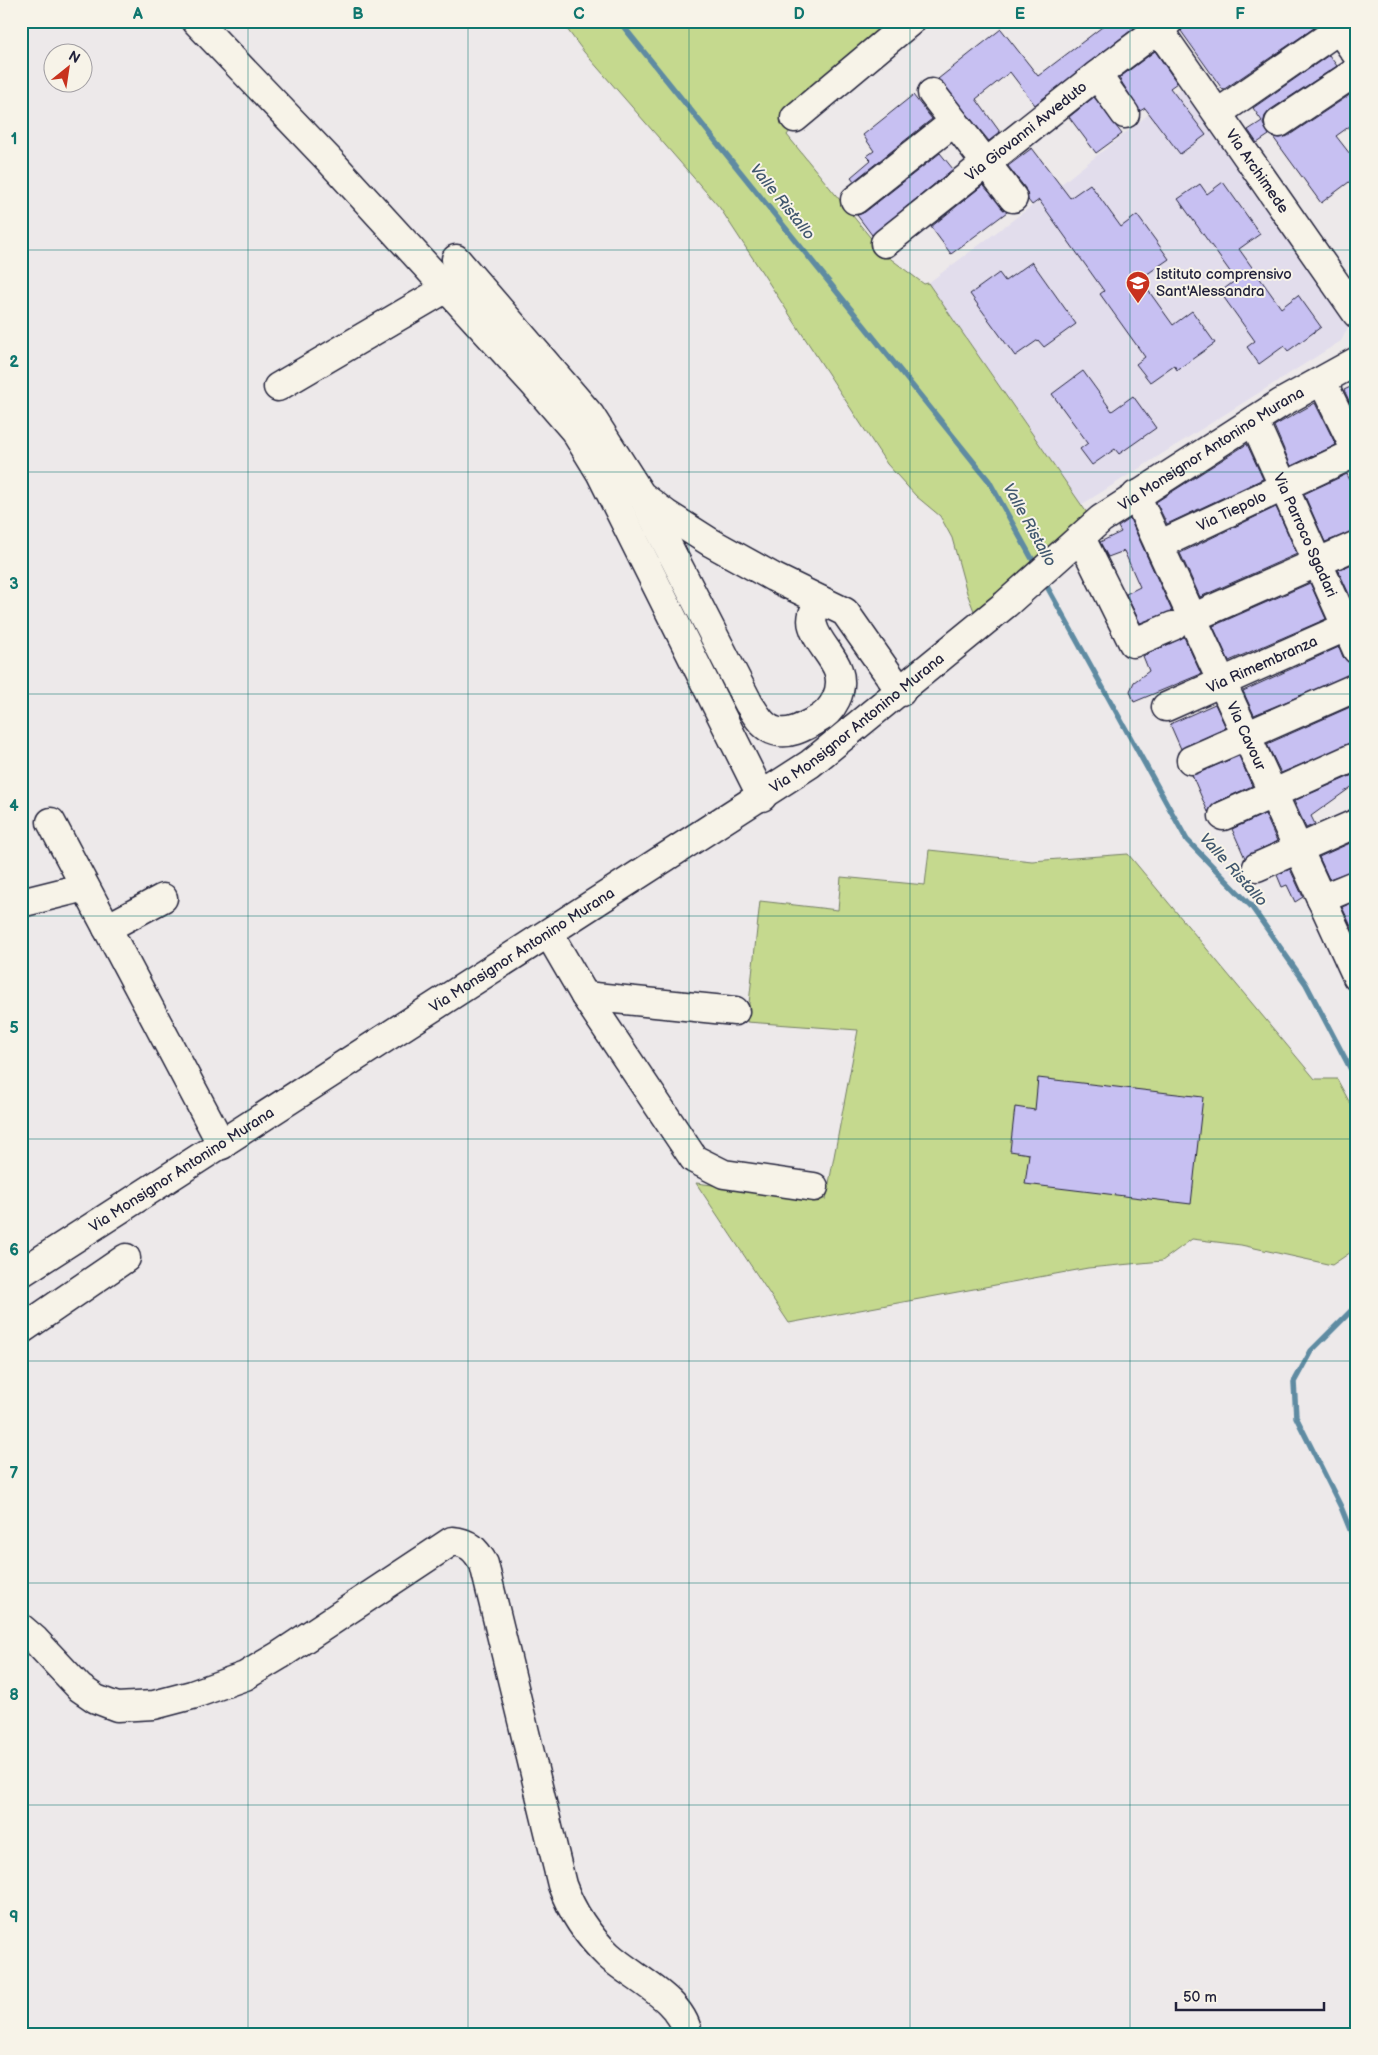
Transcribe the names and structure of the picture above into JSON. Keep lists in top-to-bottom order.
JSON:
{
  "streets": {
    "street": [
      "Via Giovanni Avveduto",
      "Via Archimede",
      "Via Monsignor Antonino Murana",
      "Via Tiepolo",
      "Via Parroco Sgadari",
      "Via Rimembranza",
      "Via Cavour"
    ]
  },
  "crossings": [
    ["Via Giovanni Avveduto", "Via Archimede"],
    ["Via Monsignor Antonino Murana", "Via Parroco Sgadari"],
    ["Via Monsignor Antonino Murana", "Via Cavour"],
    ["Via Tiepolo", "Via Parroco Sgadari"],
    ["Via Tiepolo", "Via Cavour"],
    ["Via Parroco Sgadari", "Via Rimembranza"],
    ["Via Rimembranza", "Via Cavour"]
  ],
  "water": ["Valle Ristallo"],
  "places": {
    "school or university": ["Istituto comprensivo Sant'Alessandra"]
  },
  "scale_bar": "50 m",
  "north": "top right",
  "grid": {
    "columns": [
      "A",
      "B",
      "C",
      "D",
      "E",
      "F"
    ],
    "rows": [
      "1",
      "2",
      "3",
      "4",
      "5",
      "6",
      "7",
      "8",
      "9"
    ]
  }
}
